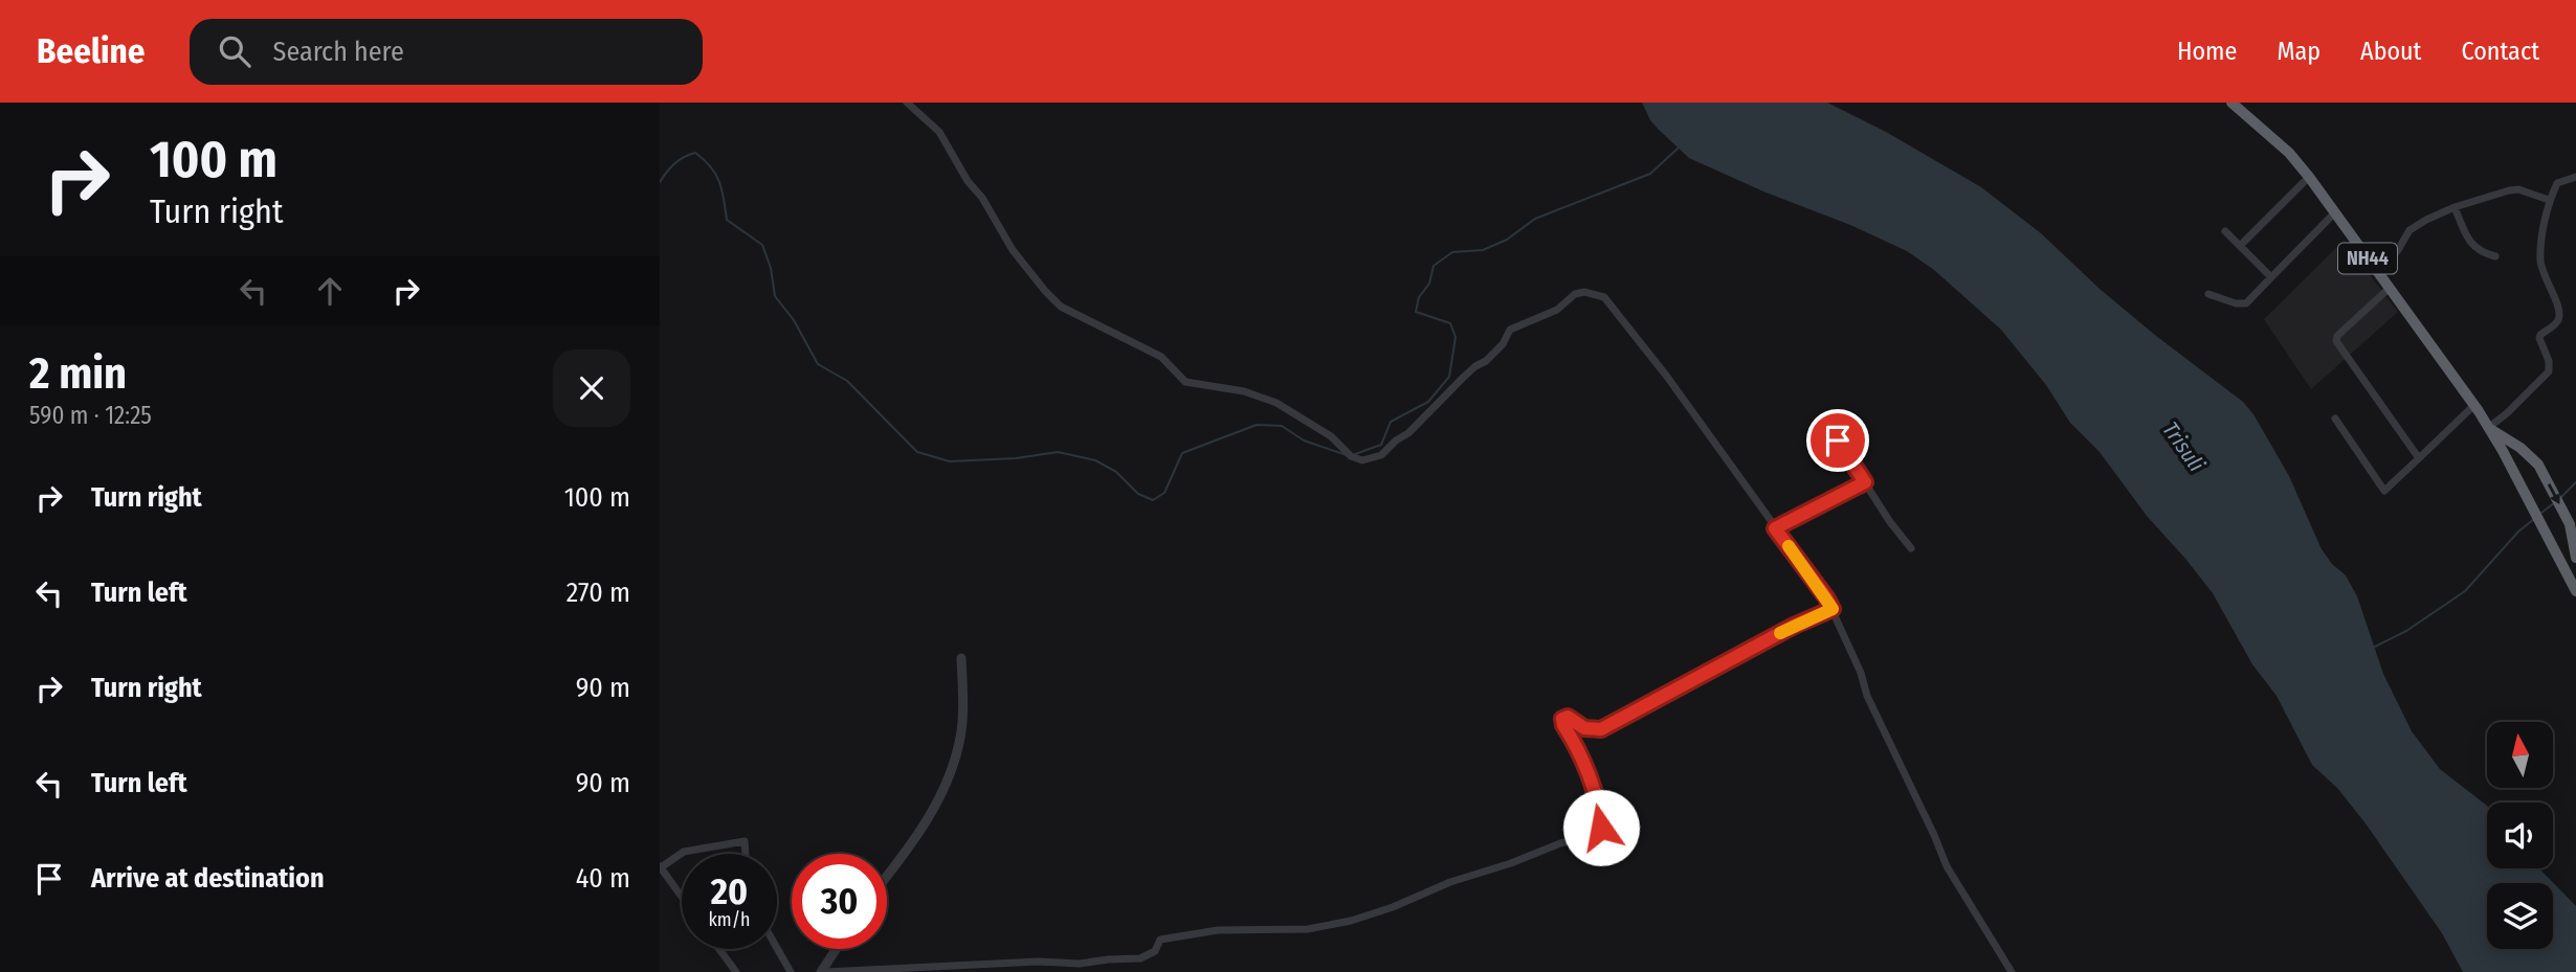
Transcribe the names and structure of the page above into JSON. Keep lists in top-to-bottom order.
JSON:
{
  "streets": {
    "highway": ["NH44"]
  },
  "water": ["Trisuli"],
  "north": "top",
  "page": {
    "header": "Beeline",
    "search": "Search here",
    "nav": [
      "Home",
      "Map",
      "About",
      "Contact"
    ],
    "turn": ["100 m", "Turn right"],
    "heading": ["2 min", "590 m · 12:25"],
    "list": [
      {
        "name": "Turn right",
        "value": "100 m"
      },
      {
        "name": "Turn left",
        "value": "270 m"
      },
      {
        "name": "Turn right",
        "value": "90 m"
      },
      {
        "name": "Turn left",
        "value": "90 m"
      },
      {
        "name": "Arrive at destination",
        "value": "40 m"
      }
    ],
    "speed": "20 km/h",
    "limit": "30"
  }
}
